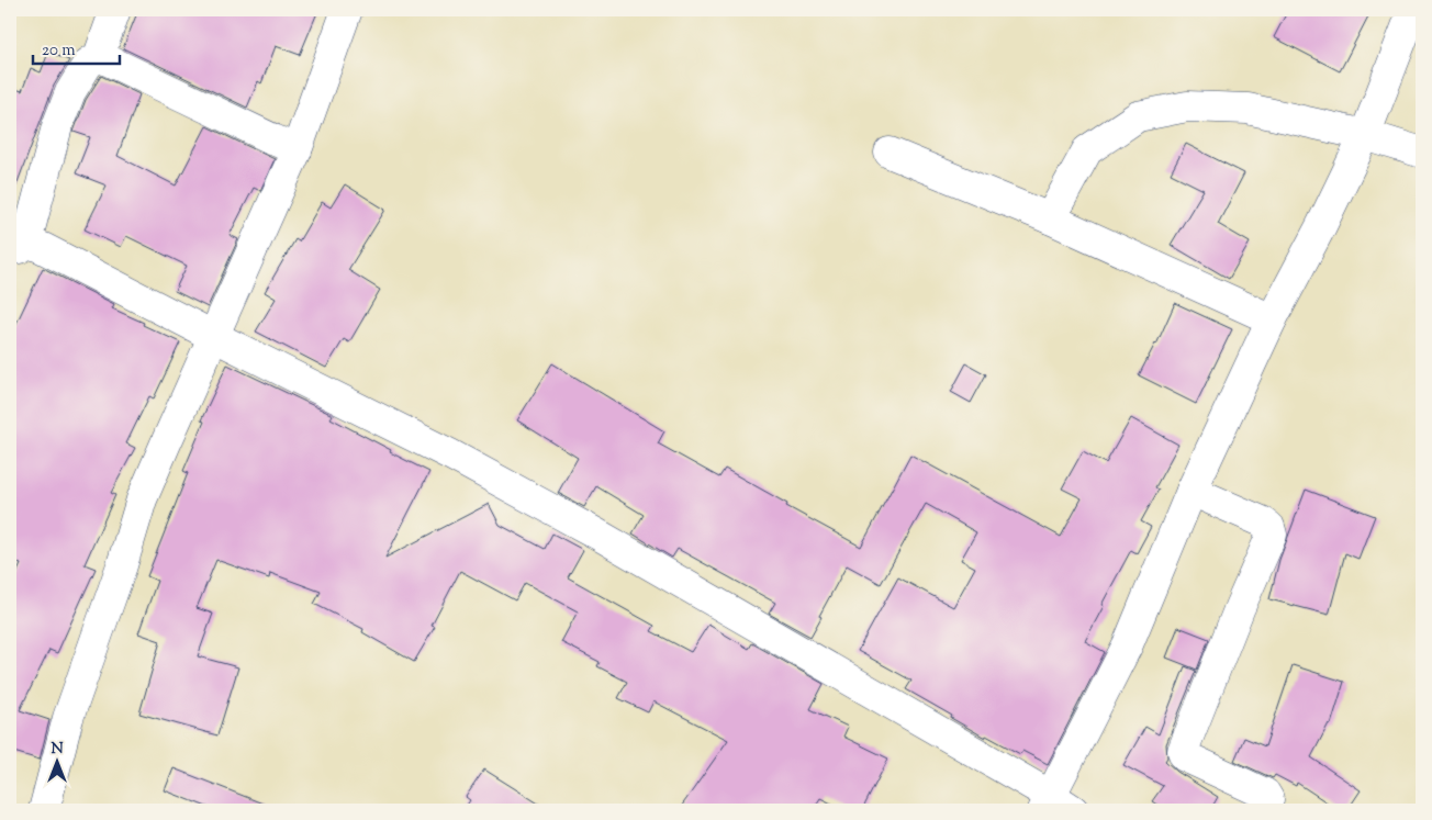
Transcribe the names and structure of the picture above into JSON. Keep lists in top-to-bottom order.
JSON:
{
  "scale_bar": "20 m",
  "north": "top"
}
